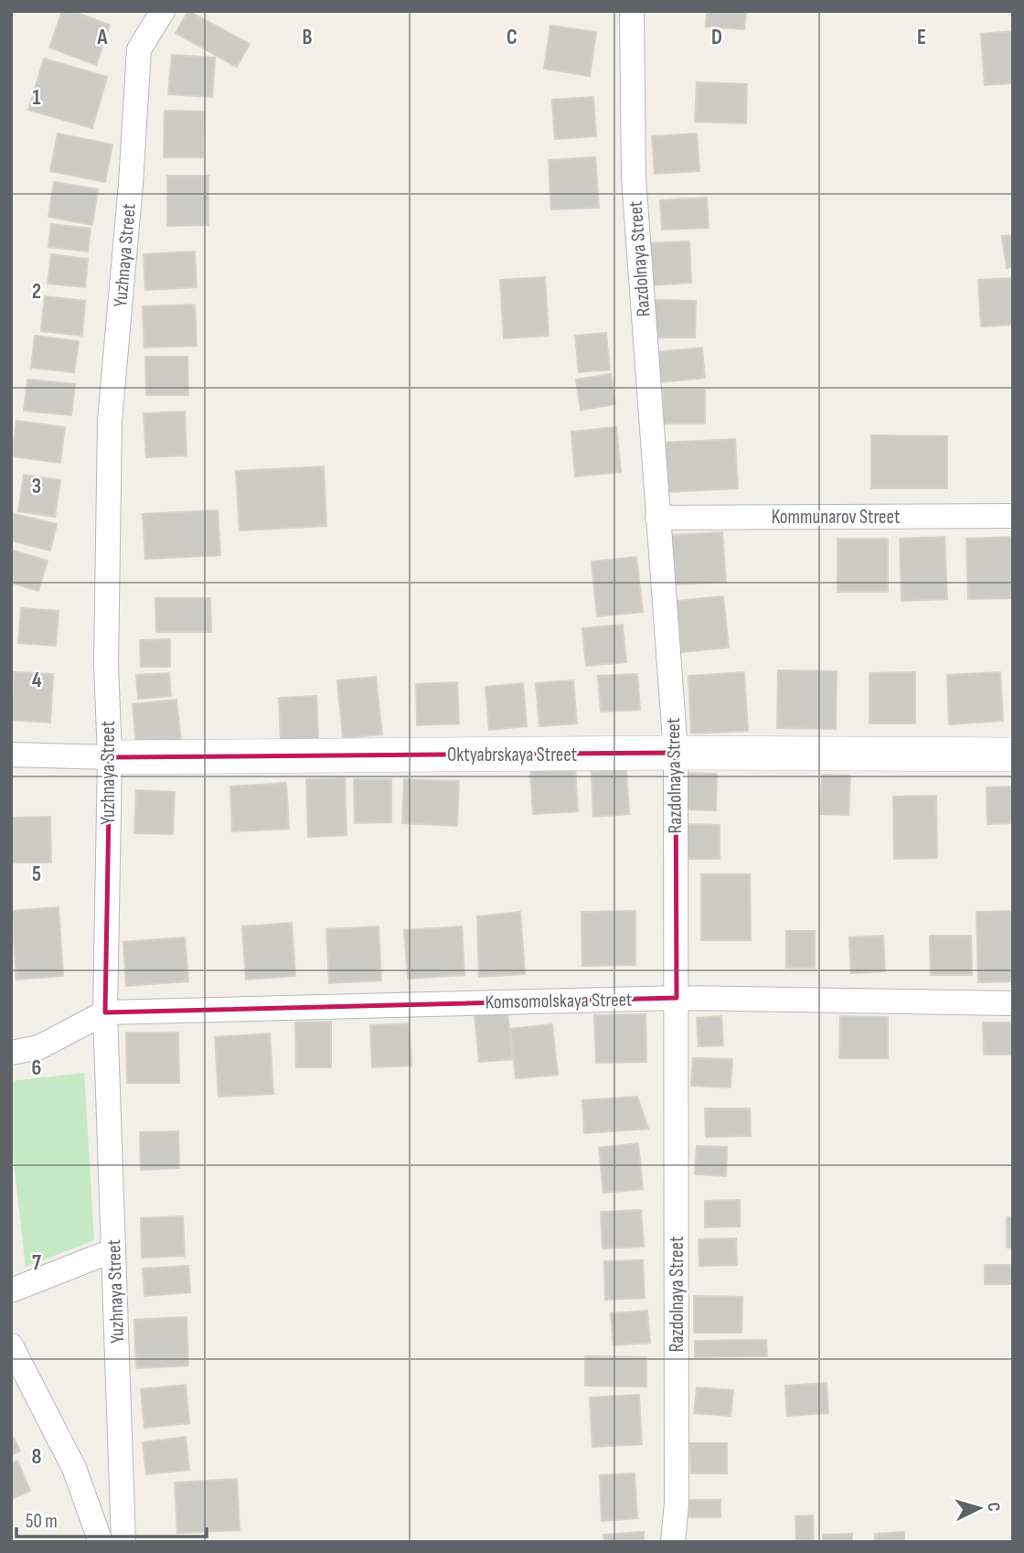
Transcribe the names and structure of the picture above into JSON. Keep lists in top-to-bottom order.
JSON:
{
  "streets": {
    "street": [
      "Yuzhnaya Street",
      "Razdolnaya Street",
      "Kommunarov Street",
      "Oktyabrskaya Street",
      "Komsomolskaya Street"
    ]
  },
  "crossings": [
    ["Yuzhnaya Street", "Oktyabrskaya Street"],
    ["Yuzhnaya Street", "Komsomolskaya Street"],
    ["Razdolnaya Street", "Kommunarov Street"],
    ["Razdolnaya Street", "Oktyabrskaya Street"],
    ["Razdolnaya Street", "Komsomolskaya Street"]
  ],
  "scale_bar": "50 m",
  "north": "right",
  "grid": {
    "columns": [
      "A",
      "B",
      "C",
      "D",
      "E"
    ],
    "rows": [
      "1",
      "2",
      "3",
      "4",
      "5",
      "6",
      "7",
      "8"
    ]
  }
}
